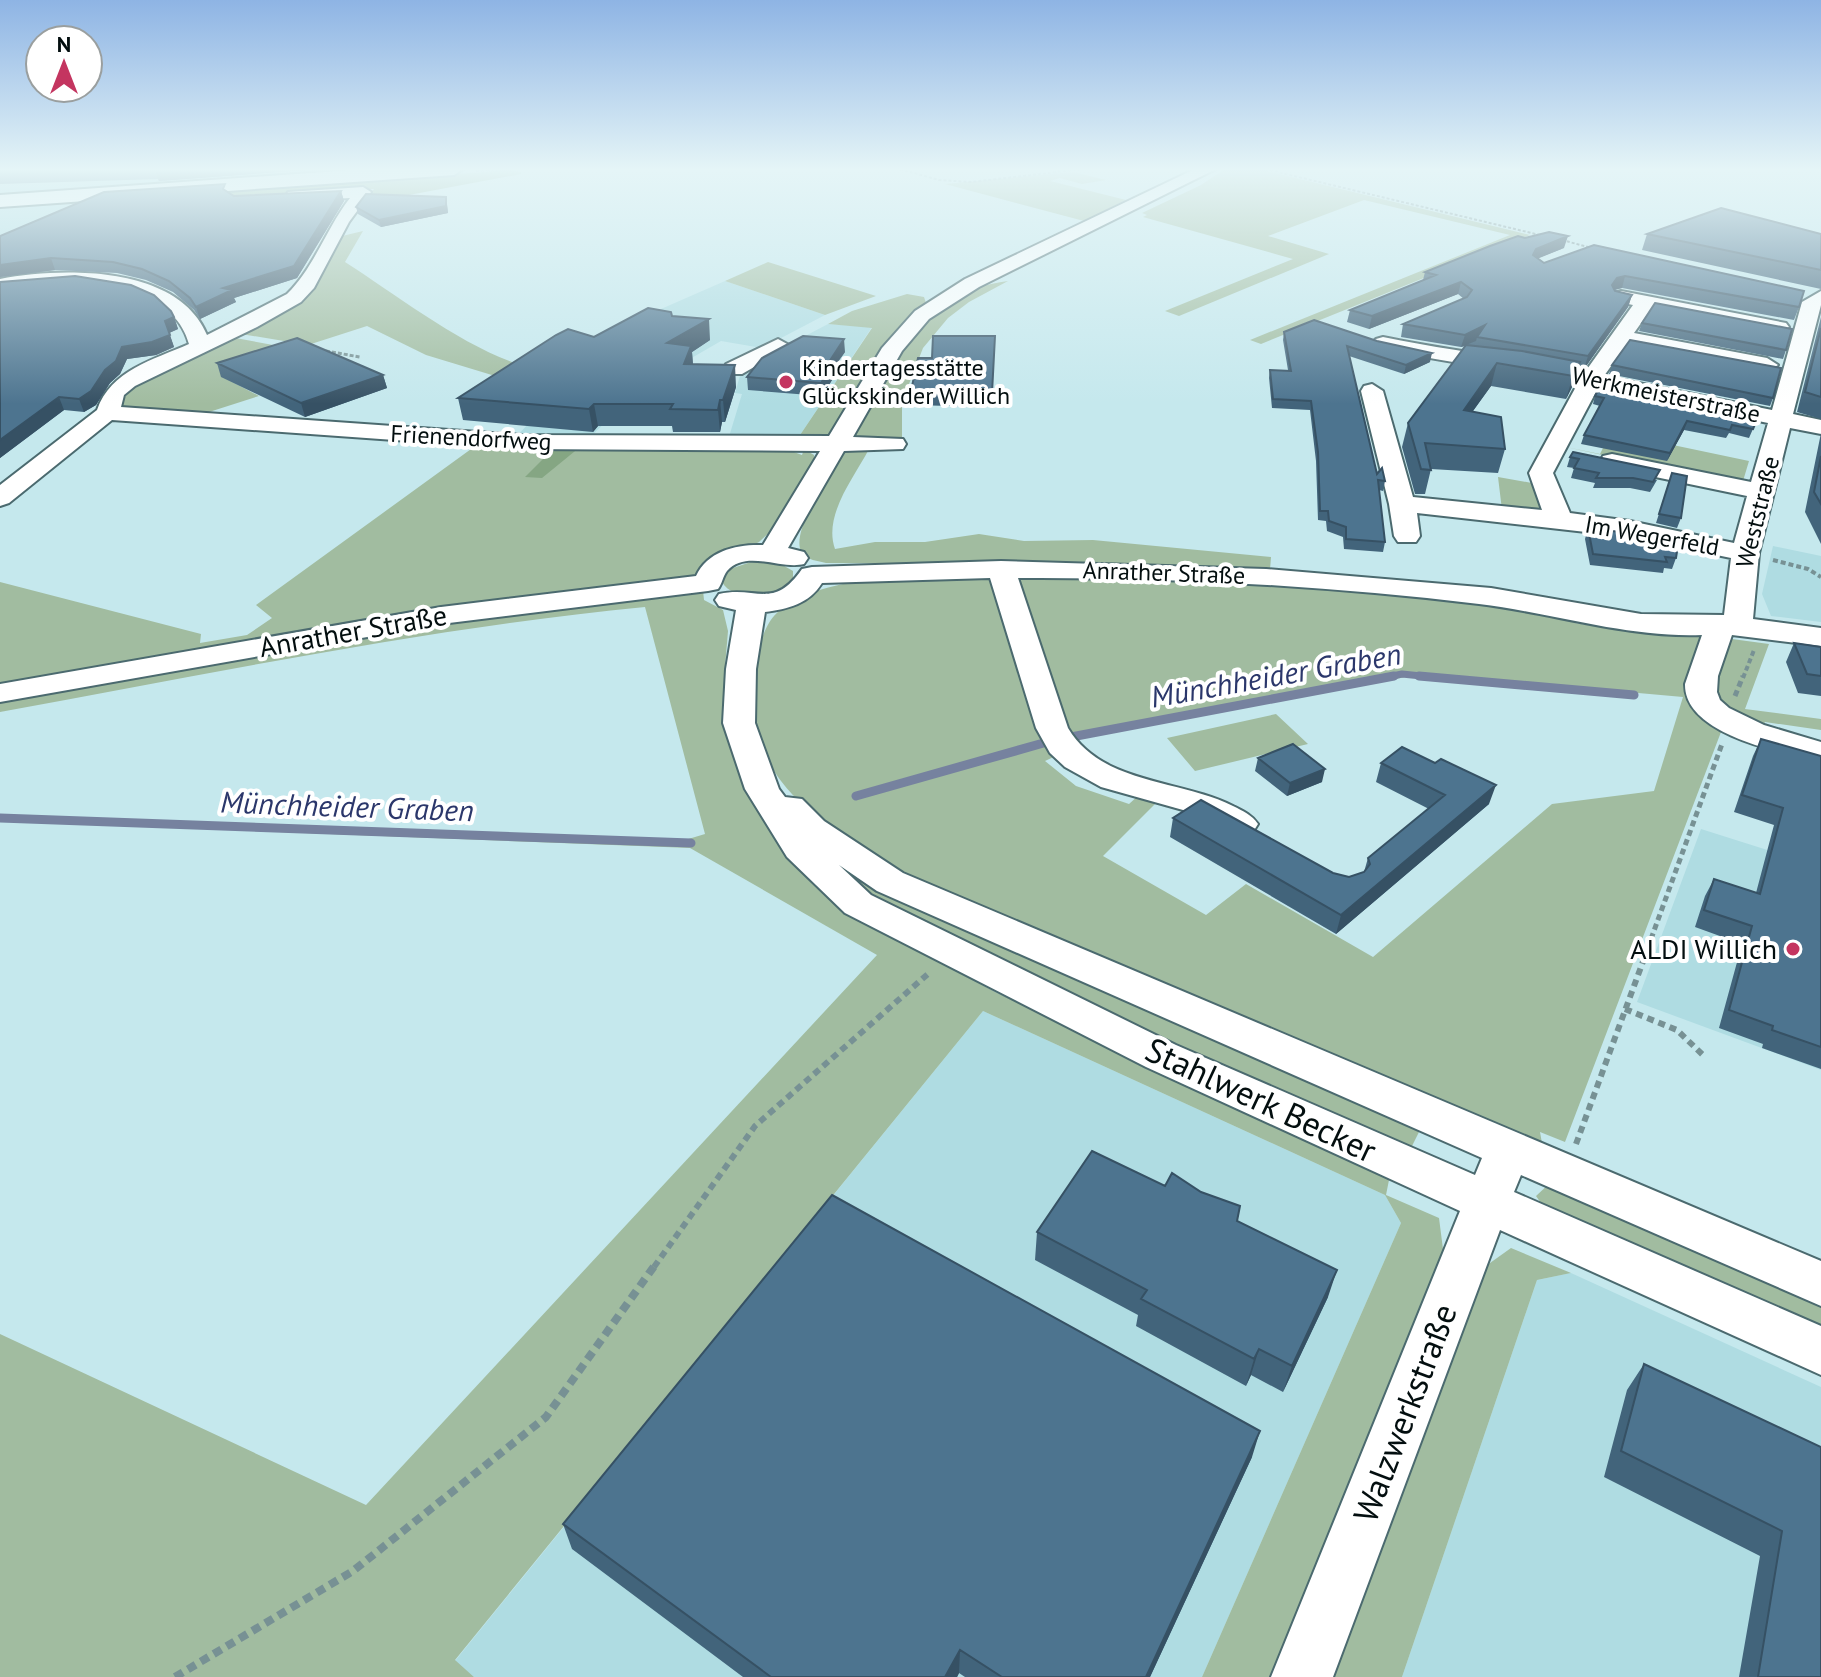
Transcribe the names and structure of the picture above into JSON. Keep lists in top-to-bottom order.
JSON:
{
  "streets": {
    "street": [
      "Werkmeisterstraße",
      "Frienendorfweg",
      "Weststraße",
      "Im Wegerfeld",
      "Anrather Straße",
      "Stahlwerk Becker",
      "Walzwerkstraße"
    ]
  },
  "crossings": [
    ["Werkmeisterstraße", "Weststraße"],
    ["Werkmeisterstraße", "Im Wegerfeld"],
    ["Weststraße", "Im Wegerfeld"],
    ["Weststraße", "Anrather Straße"],
    ["Stahlwerk Becker", "Walzwerkstraße"]
  ],
  "water": ["Münchheider Graben"],
  "places": ["Kindertagesstätte Glückskinder Willich", "ALDI Willich"],
  "north": "top"
}
